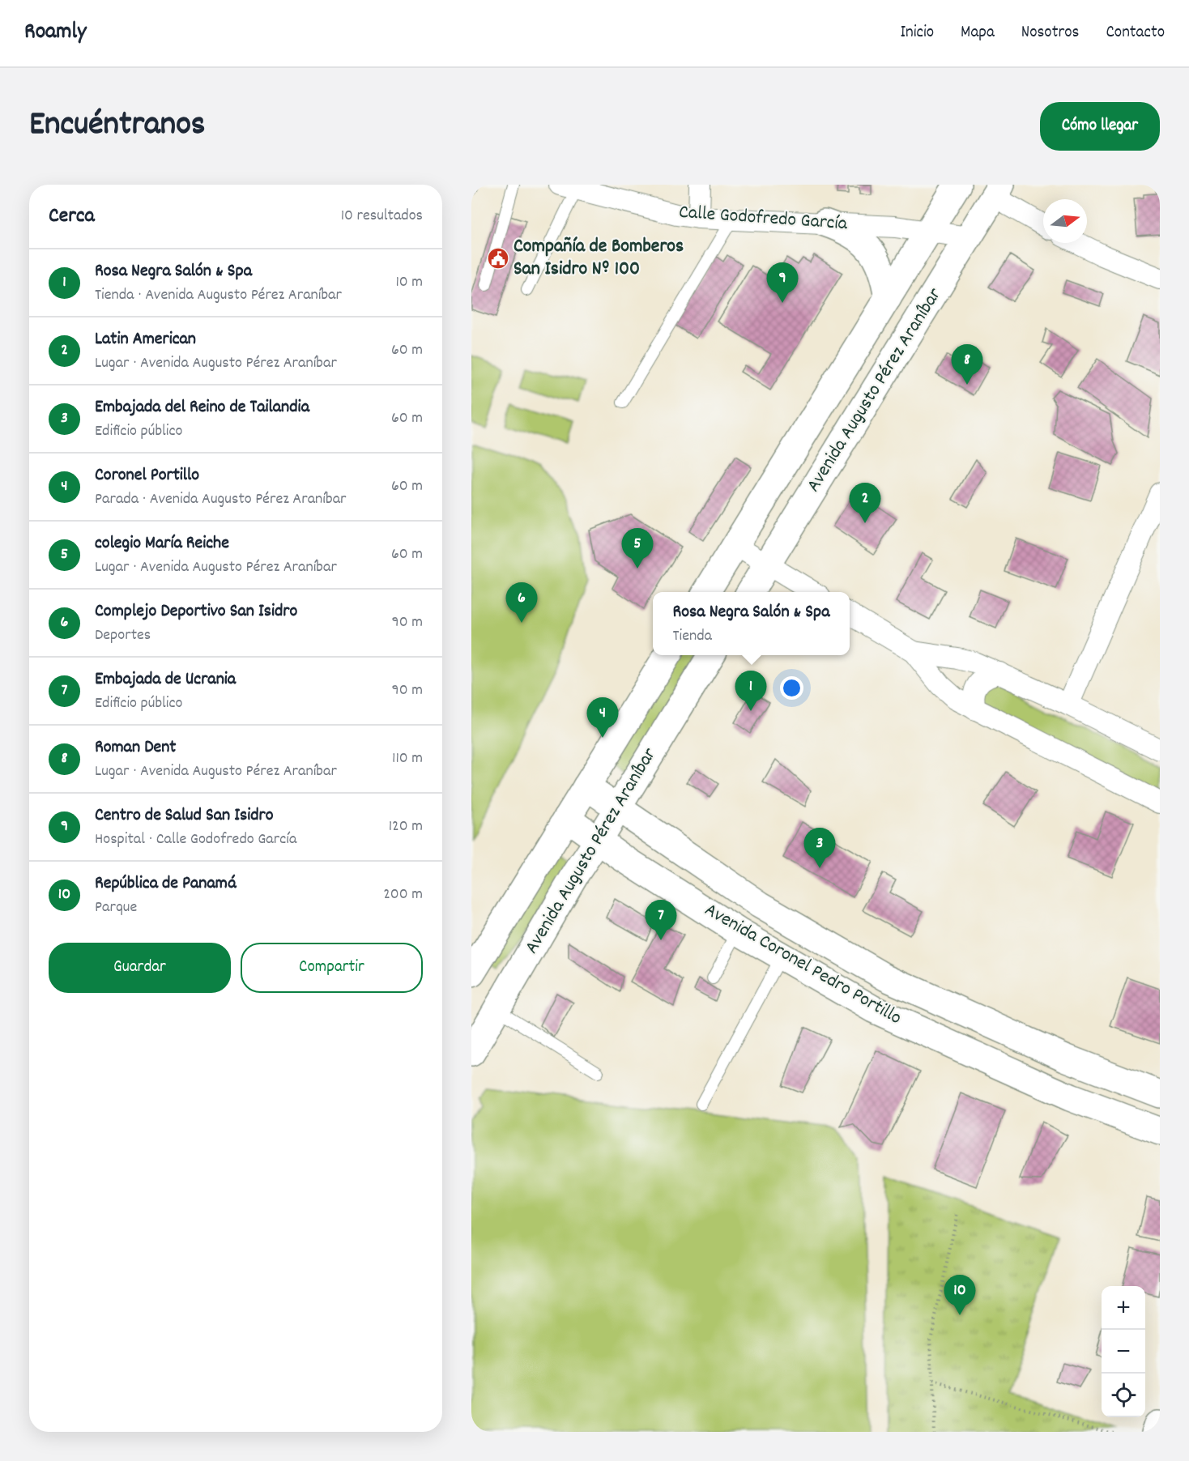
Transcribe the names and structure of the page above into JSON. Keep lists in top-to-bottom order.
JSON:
{
  "streets": {
    "main road": ["Avenida Augusto Pérez Araníbar", "Avenida Coronel Pedro Portillo"],
    "street": ["Calle Godofredo García"]
  },
  "crossings": [
    ["Calle Godofredo García", "Avenida Augusto Pérez Araníbar"],
    ["Avenida Augusto Pérez Araníbar", "Avenida Coronel Pedro Portillo"]
  ],
  "places": {
    "public building": ["Compañía de Bomberos San Isidro Nº 100"]
  },
  "north": "right",
  "page": {
    "header": "Roamly",
    "nav": [
      "Inicio",
      "Mapa",
      "Nosotros",
      "Contacto"
    ],
    "title": "Encuéntranos",
    "buttons": [
      "Cómo llegar",
      ["Guardar", "Compartir"]
    ],
    "heading": ["Cerca", "10 resultados"],
    "list": [
      {
        "mark": "1",
        "name": "Rosa Negra Salón & Spa",
        "note": "Tienda · Avenida Augusto Pérez Araníbar",
        "value": "10 m"
      },
      {
        "mark": "2",
        "name": "Latin American",
        "note": "Lugar · Avenida Augusto Pérez Araníbar",
        "value": "60 m"
      },
      {
        "mark": "3",
        "name": "Embajada del Reino de Tailandia",
        "note": "Edificio público",
        "value": "60 m"
      },
      {
        "mark": "4",
        "name": "Coronel Portillo",
        "note": "Parada · Avenida Augusto Pérez Araníbar",
        "value": "60 m"
      },
      {
        "mark": "5",
        "name": "colegio María Reiche",
        "note": "Lugar · Avenida Augusto Pérez Araníbar",
        "value": "60 m"
      },
      {
        "mark": "6",
        "name": "Complejo Deportivo San Isidro",
        "note": "Deportes",
        "value": "90 m"
      },
      {
        "mark": "7",
        "name": "Embajada de Ucrania",
        "note": "Edificio público",
        "value": "90 m"
      },
      {
        "mark": "8",
        "name": "Roman Dent",
        "note": "Lugar · Avenida Augusto Pérez Araníbar",
        "value": "110 m"
      },
      {
        "mark": "9",
        "name": "Centro de Salud San Isidro",
        "note": "Hospital · Calle Godofredo García",
        "value": "120 m"
      },
      {
        "mark": "10",
        "name": "República de Panamá",
        "note": "Parque",
        "value": "200 m"
      }
    ],
    "pins": [
      "9",
      "8",
      "2",
      "5",
      "6",
      "1",
      "4",
      "3",
      "7",
      "10"
    ],
    "popup": ["Rosa Negra Salón & Spa", "Tienda"],
    "map_buttons": ["+", "−"]
  }
}
